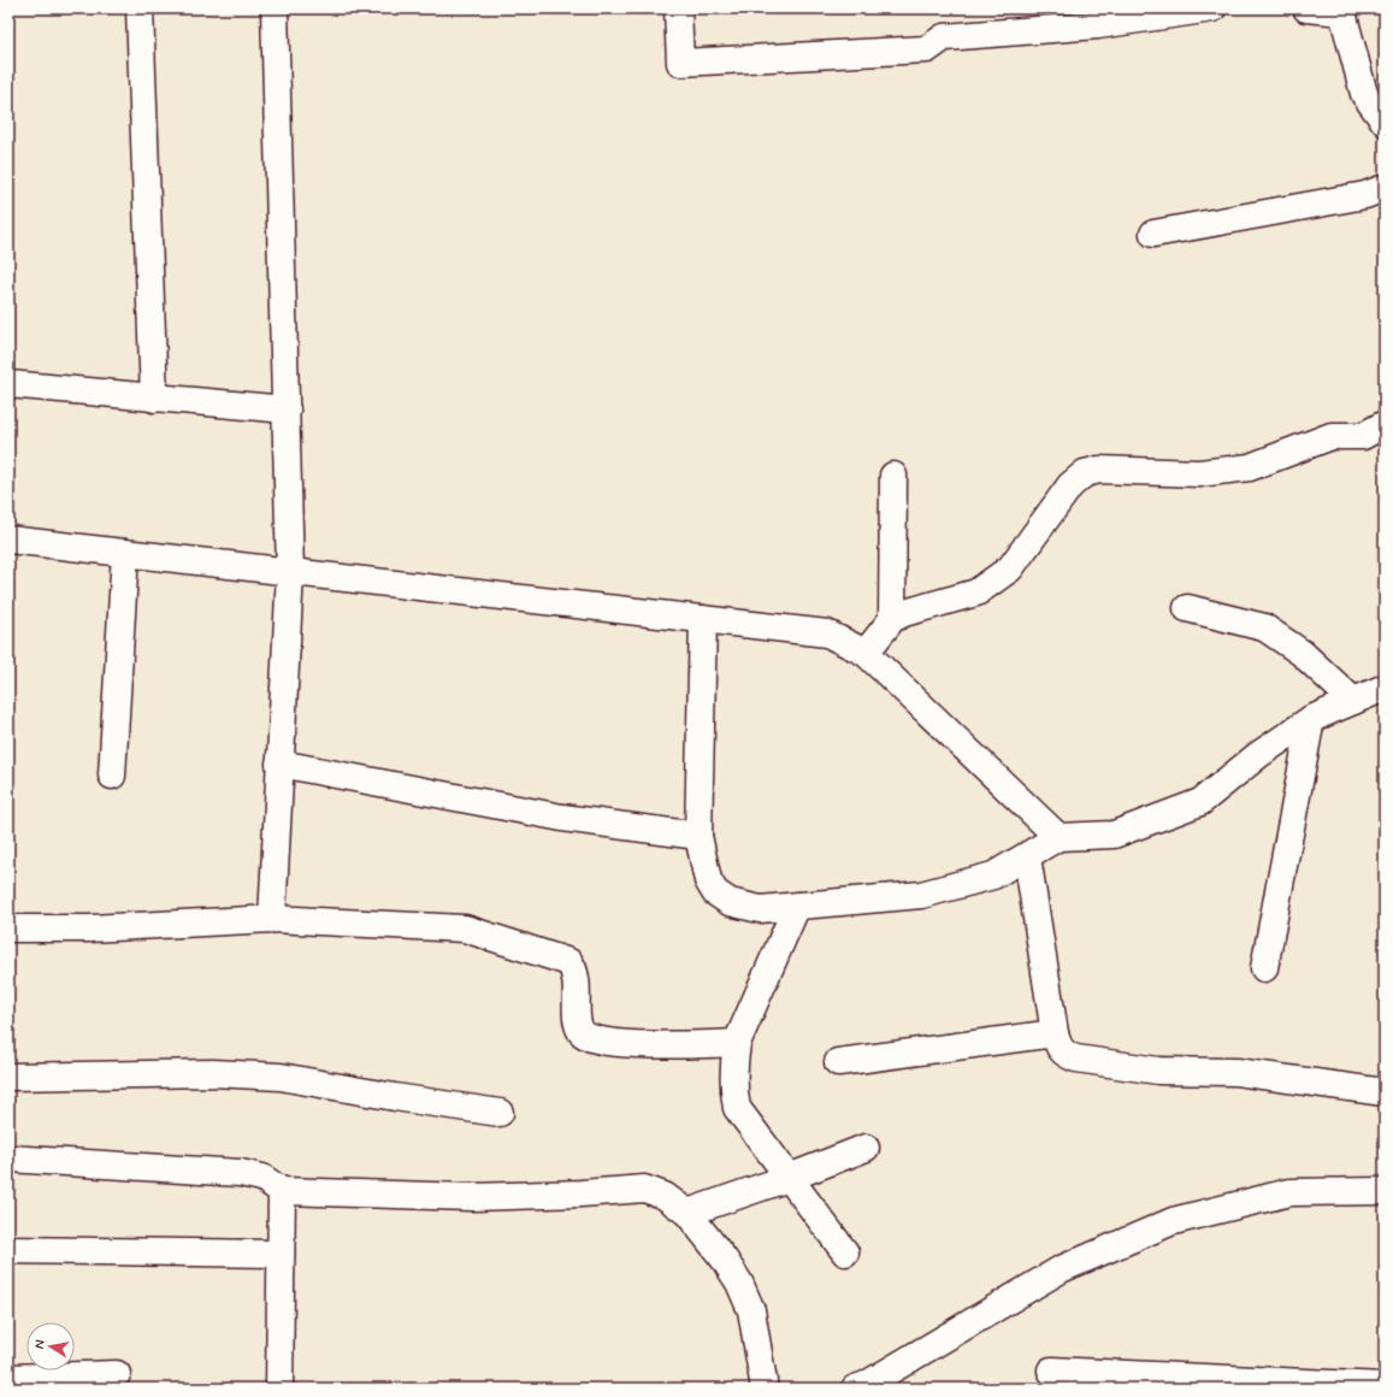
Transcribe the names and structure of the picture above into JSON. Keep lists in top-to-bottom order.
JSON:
{
  "north": "left"
}
